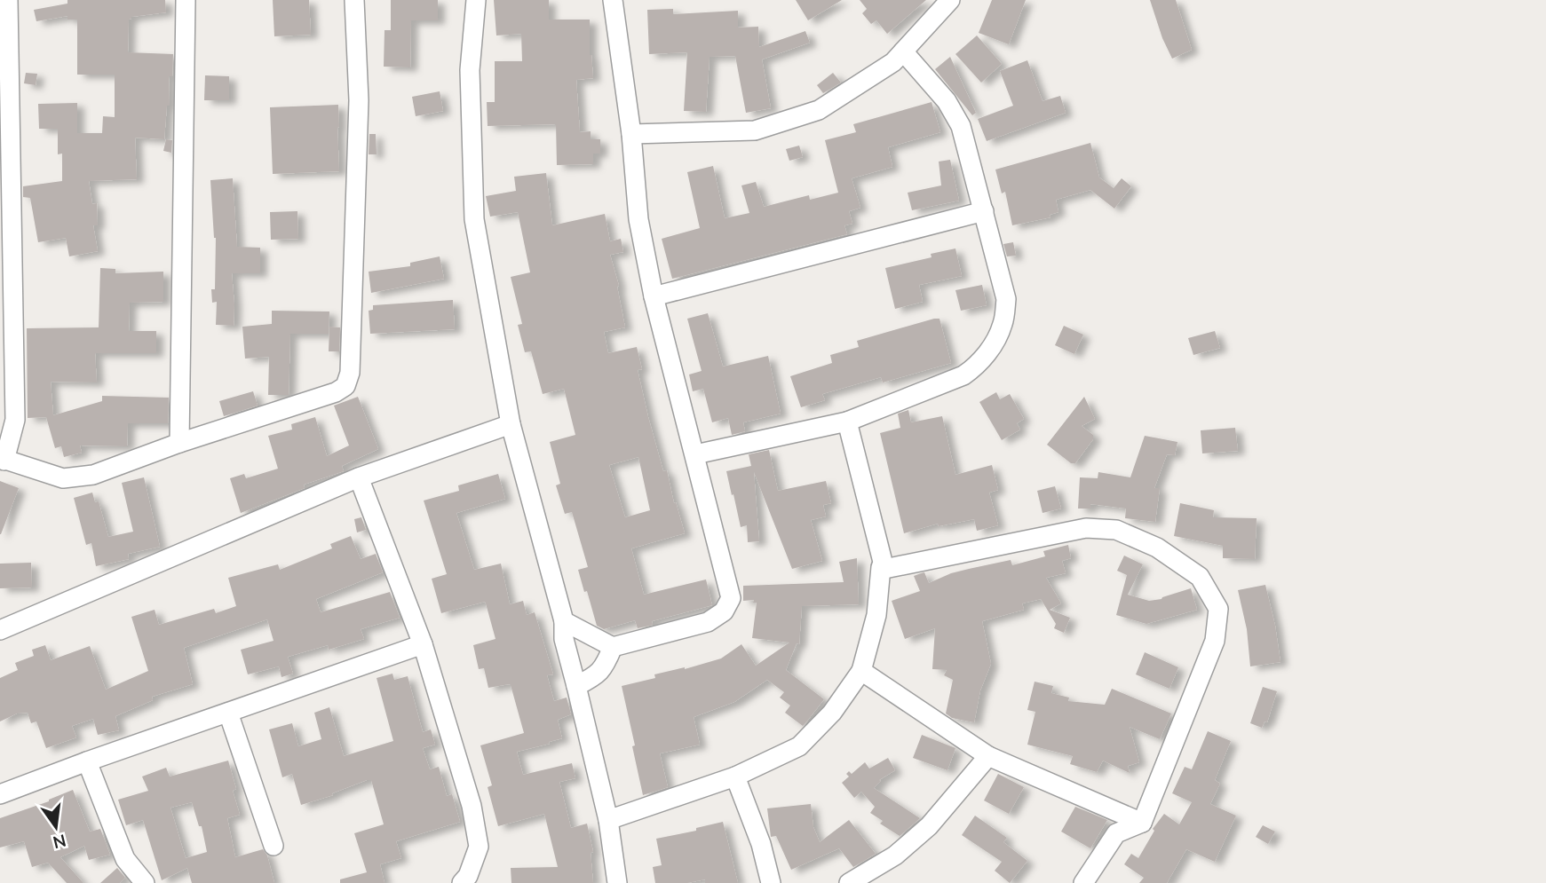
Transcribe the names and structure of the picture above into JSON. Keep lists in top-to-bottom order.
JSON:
{
  "north": "bottom"
}
